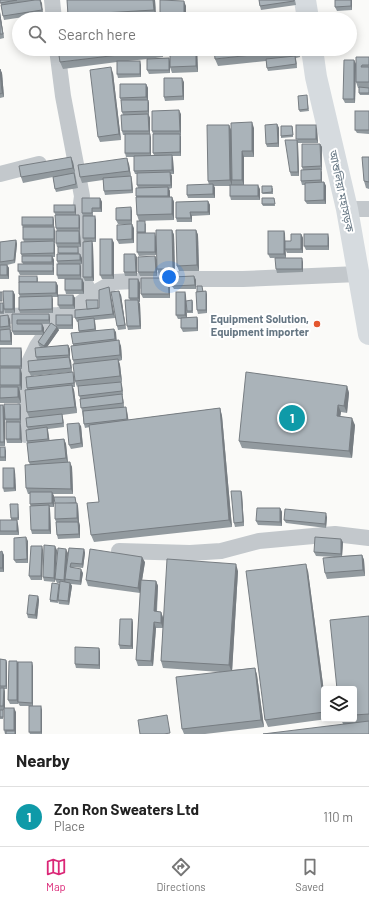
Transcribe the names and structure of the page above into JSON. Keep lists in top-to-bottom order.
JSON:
{
  "streets": {
    "highway": ["আশুলিয়া মহাসড়ক"]
  },
  "places": ["Equipment Solution, Equipment importer"],
  "page": {
    "search": "Search here",
    "pins": "1",
    "heading": "Nearby",
    "list": [
      {
        "mark": "1",
        "name": "Zon Ron Sweaters Ltd",
        "note": "Place",
        "value": "110 m"
      }
    ],
    "nav": ["Map", "Directions", "Saved"]
  }
}
